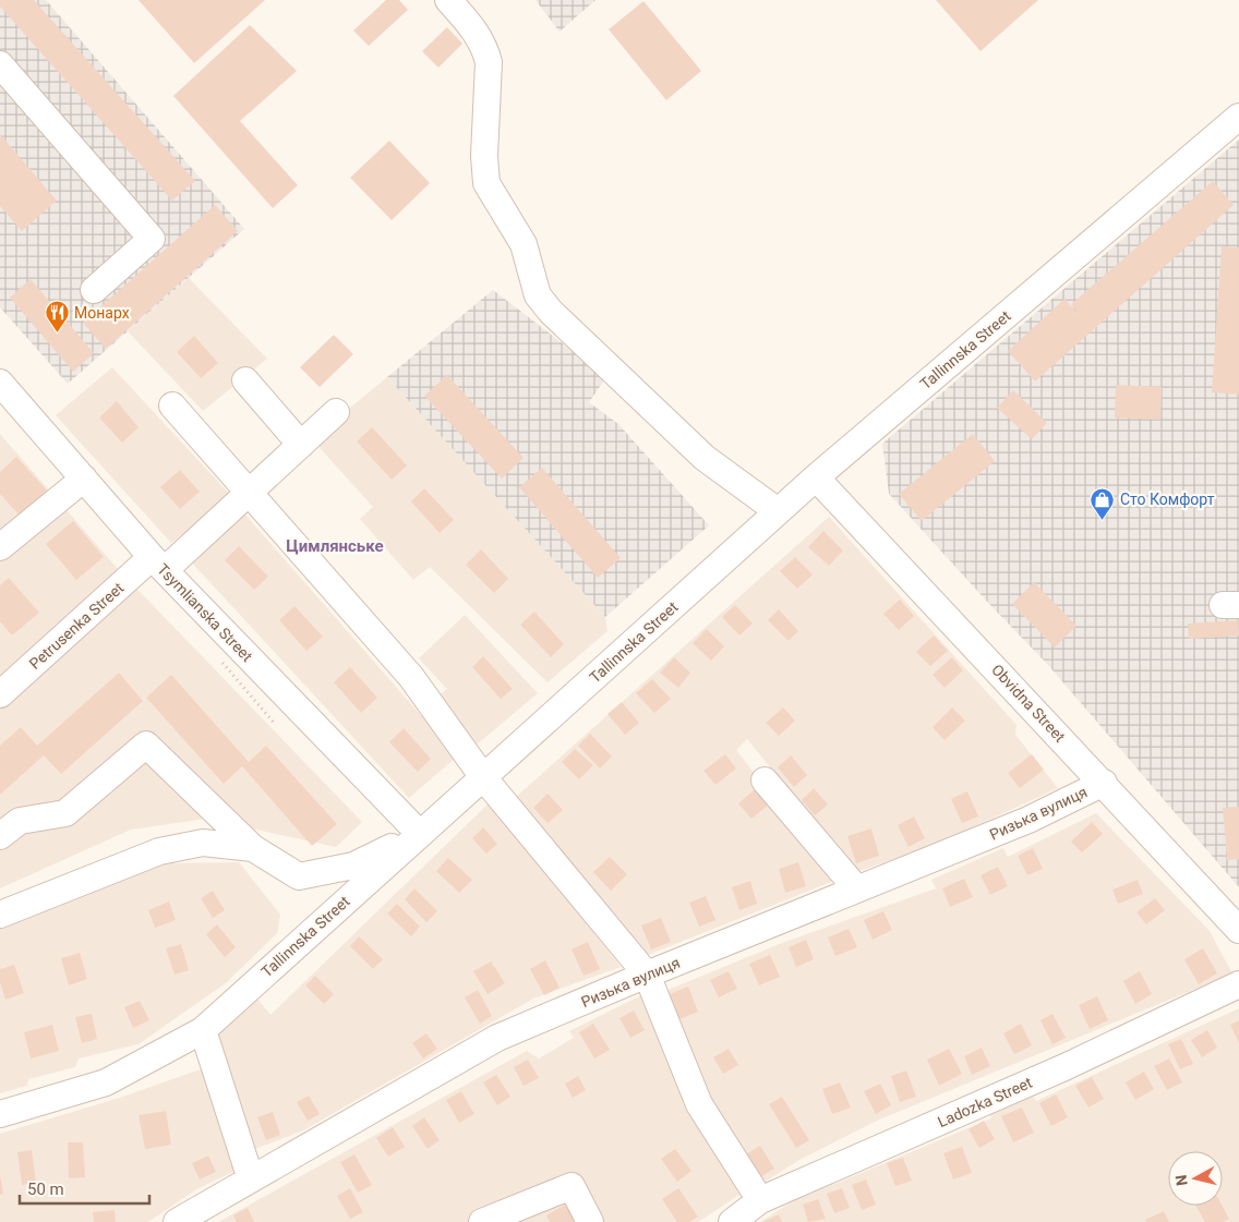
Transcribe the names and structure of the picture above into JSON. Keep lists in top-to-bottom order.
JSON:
{
  "streets": {
    "street": [
      "Tallinnska Street",
      "Tsymlianska Street",
      "Petrusenka Street",
      "Obvidna Street",
      "Ризька вулиця",
      "Ladozka Street"
    ]
  },
  "crossings": [
    ["Tallinnska Street", "Tsymlianska Street"],
    ["Tallinnska Street", "Obvidna Street"],
    ["Tsymlianska Street", "Petrusenka Street"],
    ["Obvidna Street", "Ризька вулиця"]
  ],
  "districts": ["Цимлянське"],
  "places": {
    "restaurant": ["Монарх"],
    "shop": ["Сто Комфорт"]
  },
  "scale_bar": "50 m",
  "north": "left"
}
